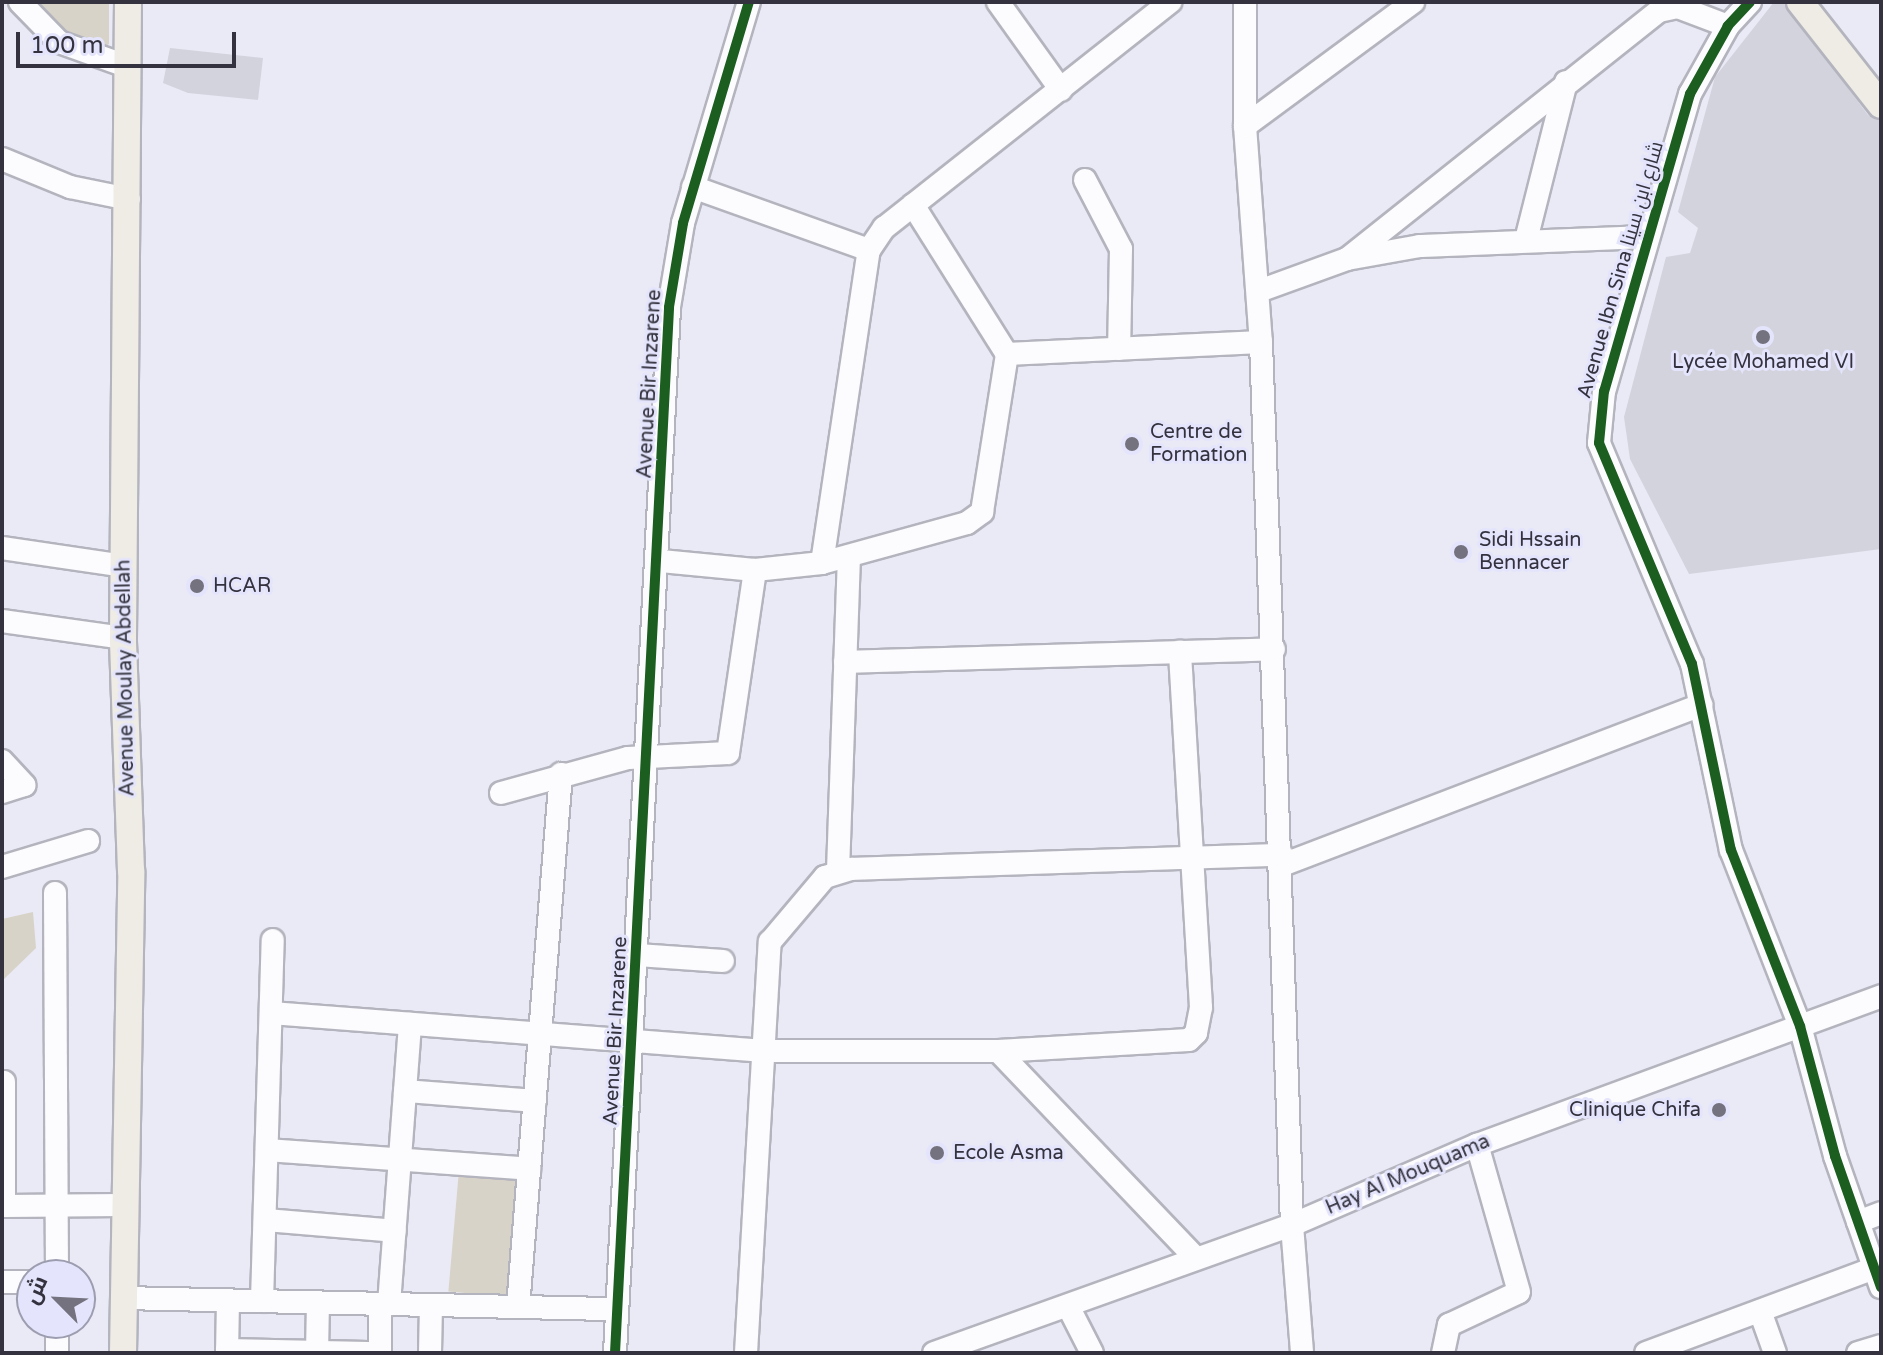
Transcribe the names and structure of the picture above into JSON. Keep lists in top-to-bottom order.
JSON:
{
  "streets": {
    "main road": ["Avenue Moulay Abdellah"],
    "street": ["Avenue Ibn Sina شارع ابن سينا", "Avenue Bir Inzarene", "Hay Al Mouquama"]
  },
  "crossings": [
    ["Avenue Ibn Sina شارع ابن سينا", "Hay Al Mouquama"]
  ],
  "places": [
    "Lycée Mohamed VI",
    "Centre de Formation",
    "Sidi Hssain Bennacer",
    "HCAR",
    "Clinique Chifa",
    "Ecole Asma"
  ],
  "scale_bar": "100 m",
  "north": "top left"
}
